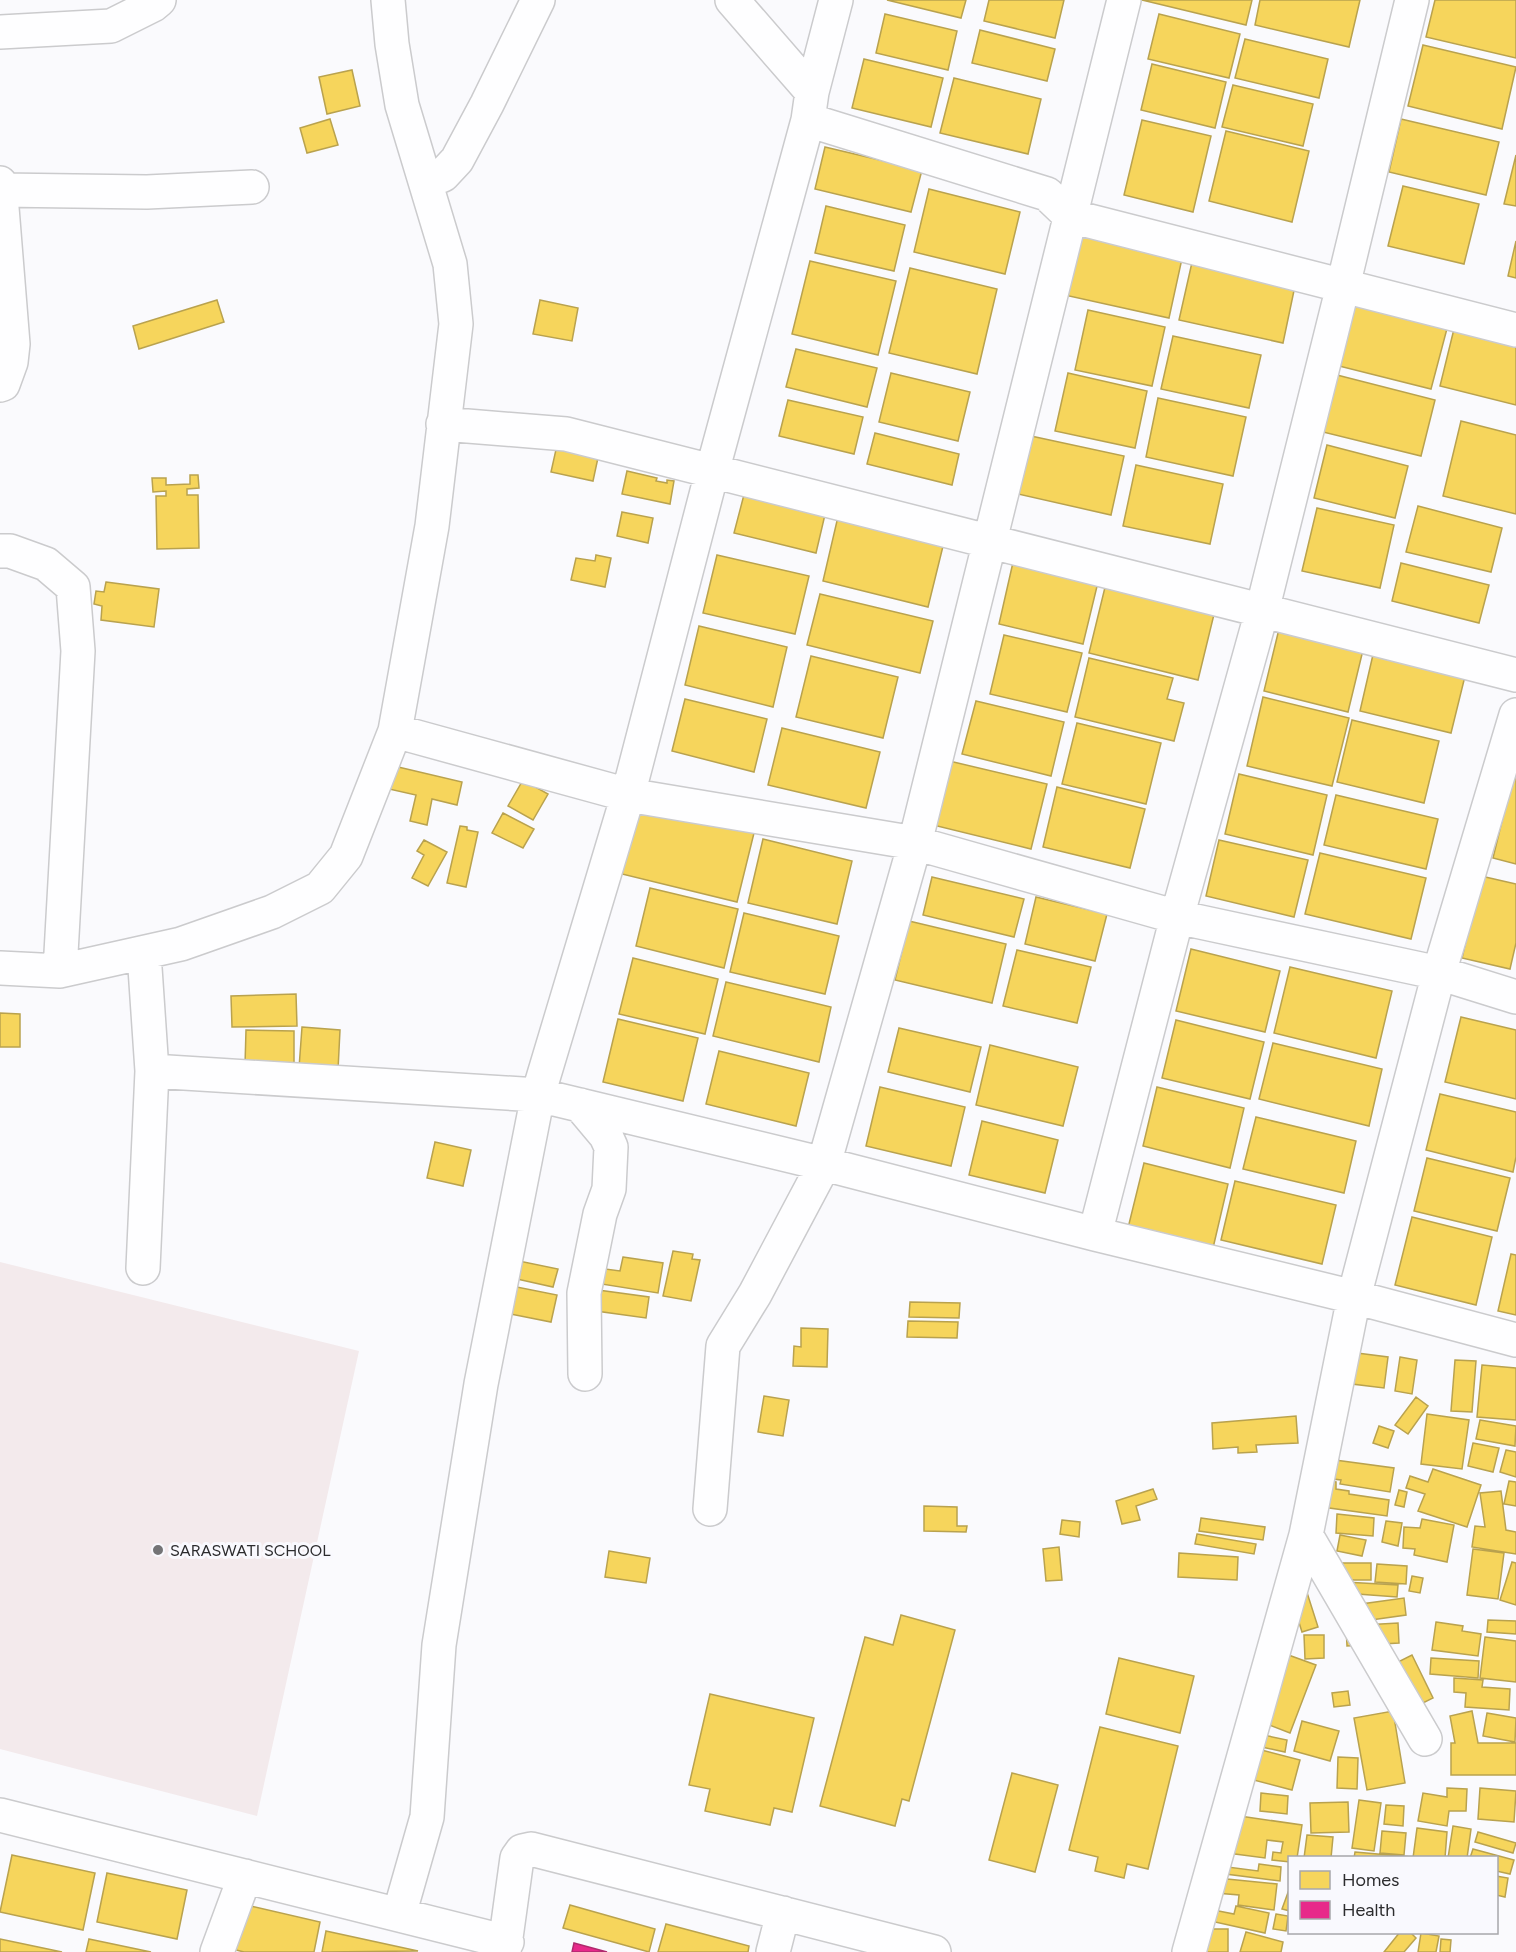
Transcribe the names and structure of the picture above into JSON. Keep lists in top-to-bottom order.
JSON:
{
  "places": ["SARASWATI SCHOOL"],
  "legend": ["Homes", "Health"]
}
